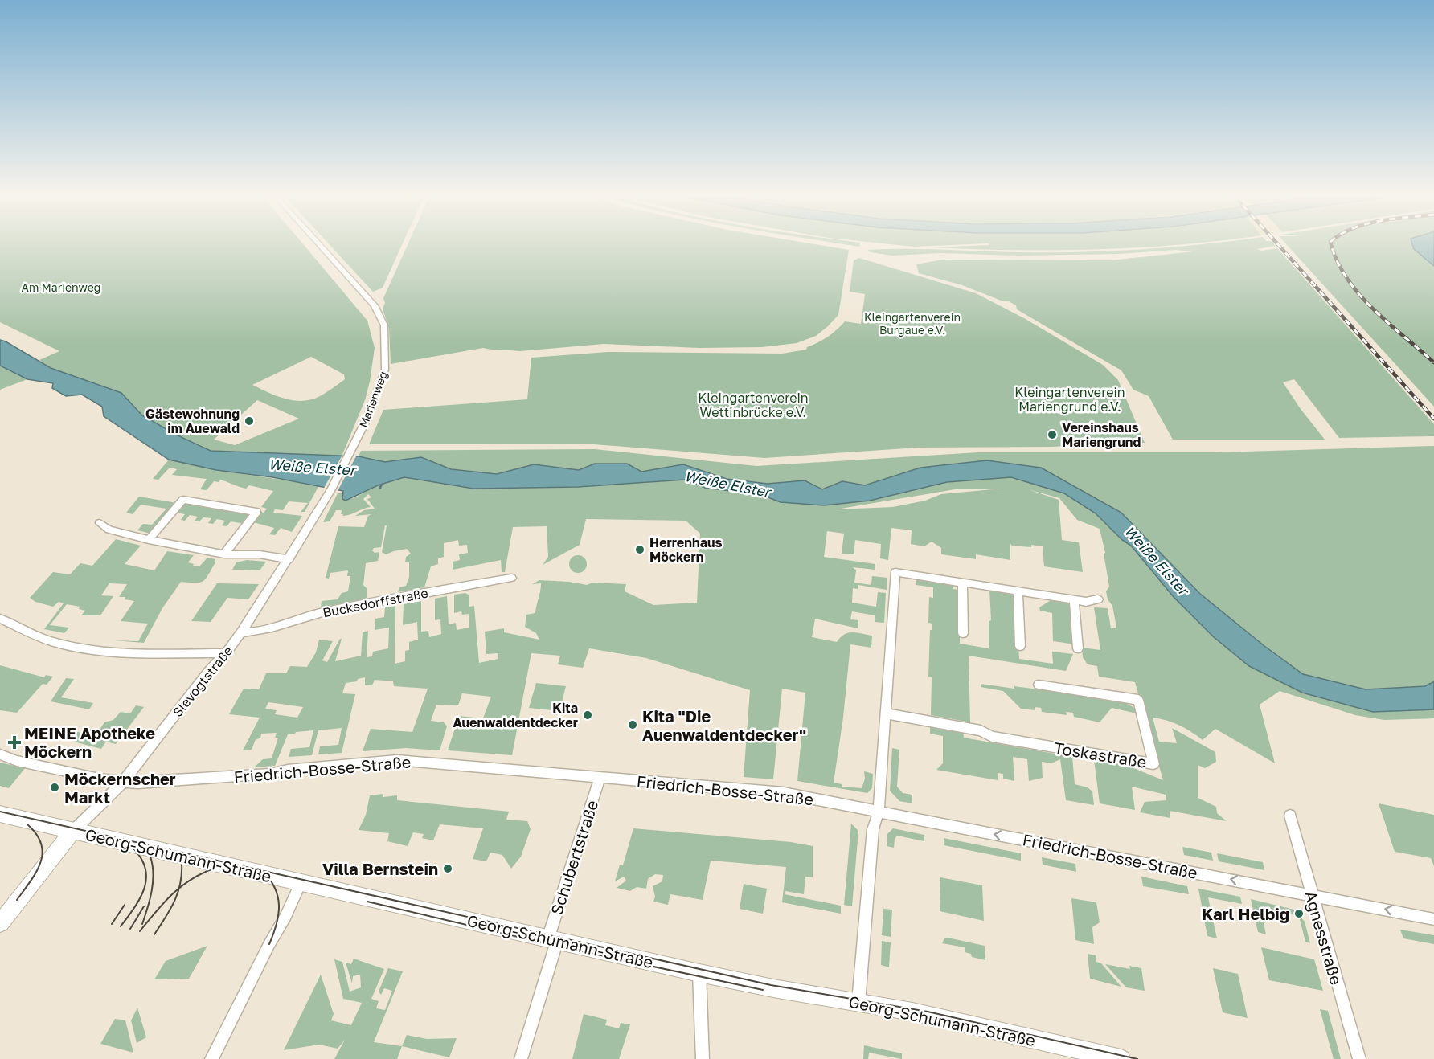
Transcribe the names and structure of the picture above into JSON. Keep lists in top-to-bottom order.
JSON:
{
  "streets": {
    "main road": ["Slevogtstraße", "Georg-Schumann-Straße"],
    "street": [
      "Marienweg",
      "Bucksdorffstraße",
      "Toskastraße",
      "Friedrich-Bosse-Straße",
      "Schubertstraße",
      "Agnesstraße"
    ]
  },
  "crossings": [
    ["Marienweg", "Slevogtstraße"],
    ["Bucksdorffstraße", "Slevogtstraße"],
    ["Slevogtstraße", "Friedrich-Bosse-Straße"],
    ["Slevogtstraße", "Georg-Schumann-Straße"],
    ["Friedrich-Bosse-Straße", "Schubertstraße"],
    ["Friedrich-Bosse-Straße", "Agnesstraße"],
    ["Georg-Schumann-Straße", "Schubertstraße"]
  ],
  "one_way": ["Friedrich-Bosse-Straße"],
  "water": ["Weiße Elster"],
  "parks": [
    "Am Marienweg",
    "Kleingartenverein Burgaue e.V.",
    "Kleingartenverein Mariengrund e.V.",
    "Kleingartenverein Wettinbrücke e.V."
  ],
  "places": {
    "other": [
      "Gästewohnung im Auewald",
      "Vereinshaus Mariengrund",
      "Herrenhaus Möckern",
      "Kita Auenwaldentdecker",
      "Kita \"Die Auenwaldentdecker\"",
      "Möckernscher Markt",
      "Villa Bernstein",
      "Karl Helbig"
    ],
    "health": ["MEINE Apotheke Möckern"]
  }
}
